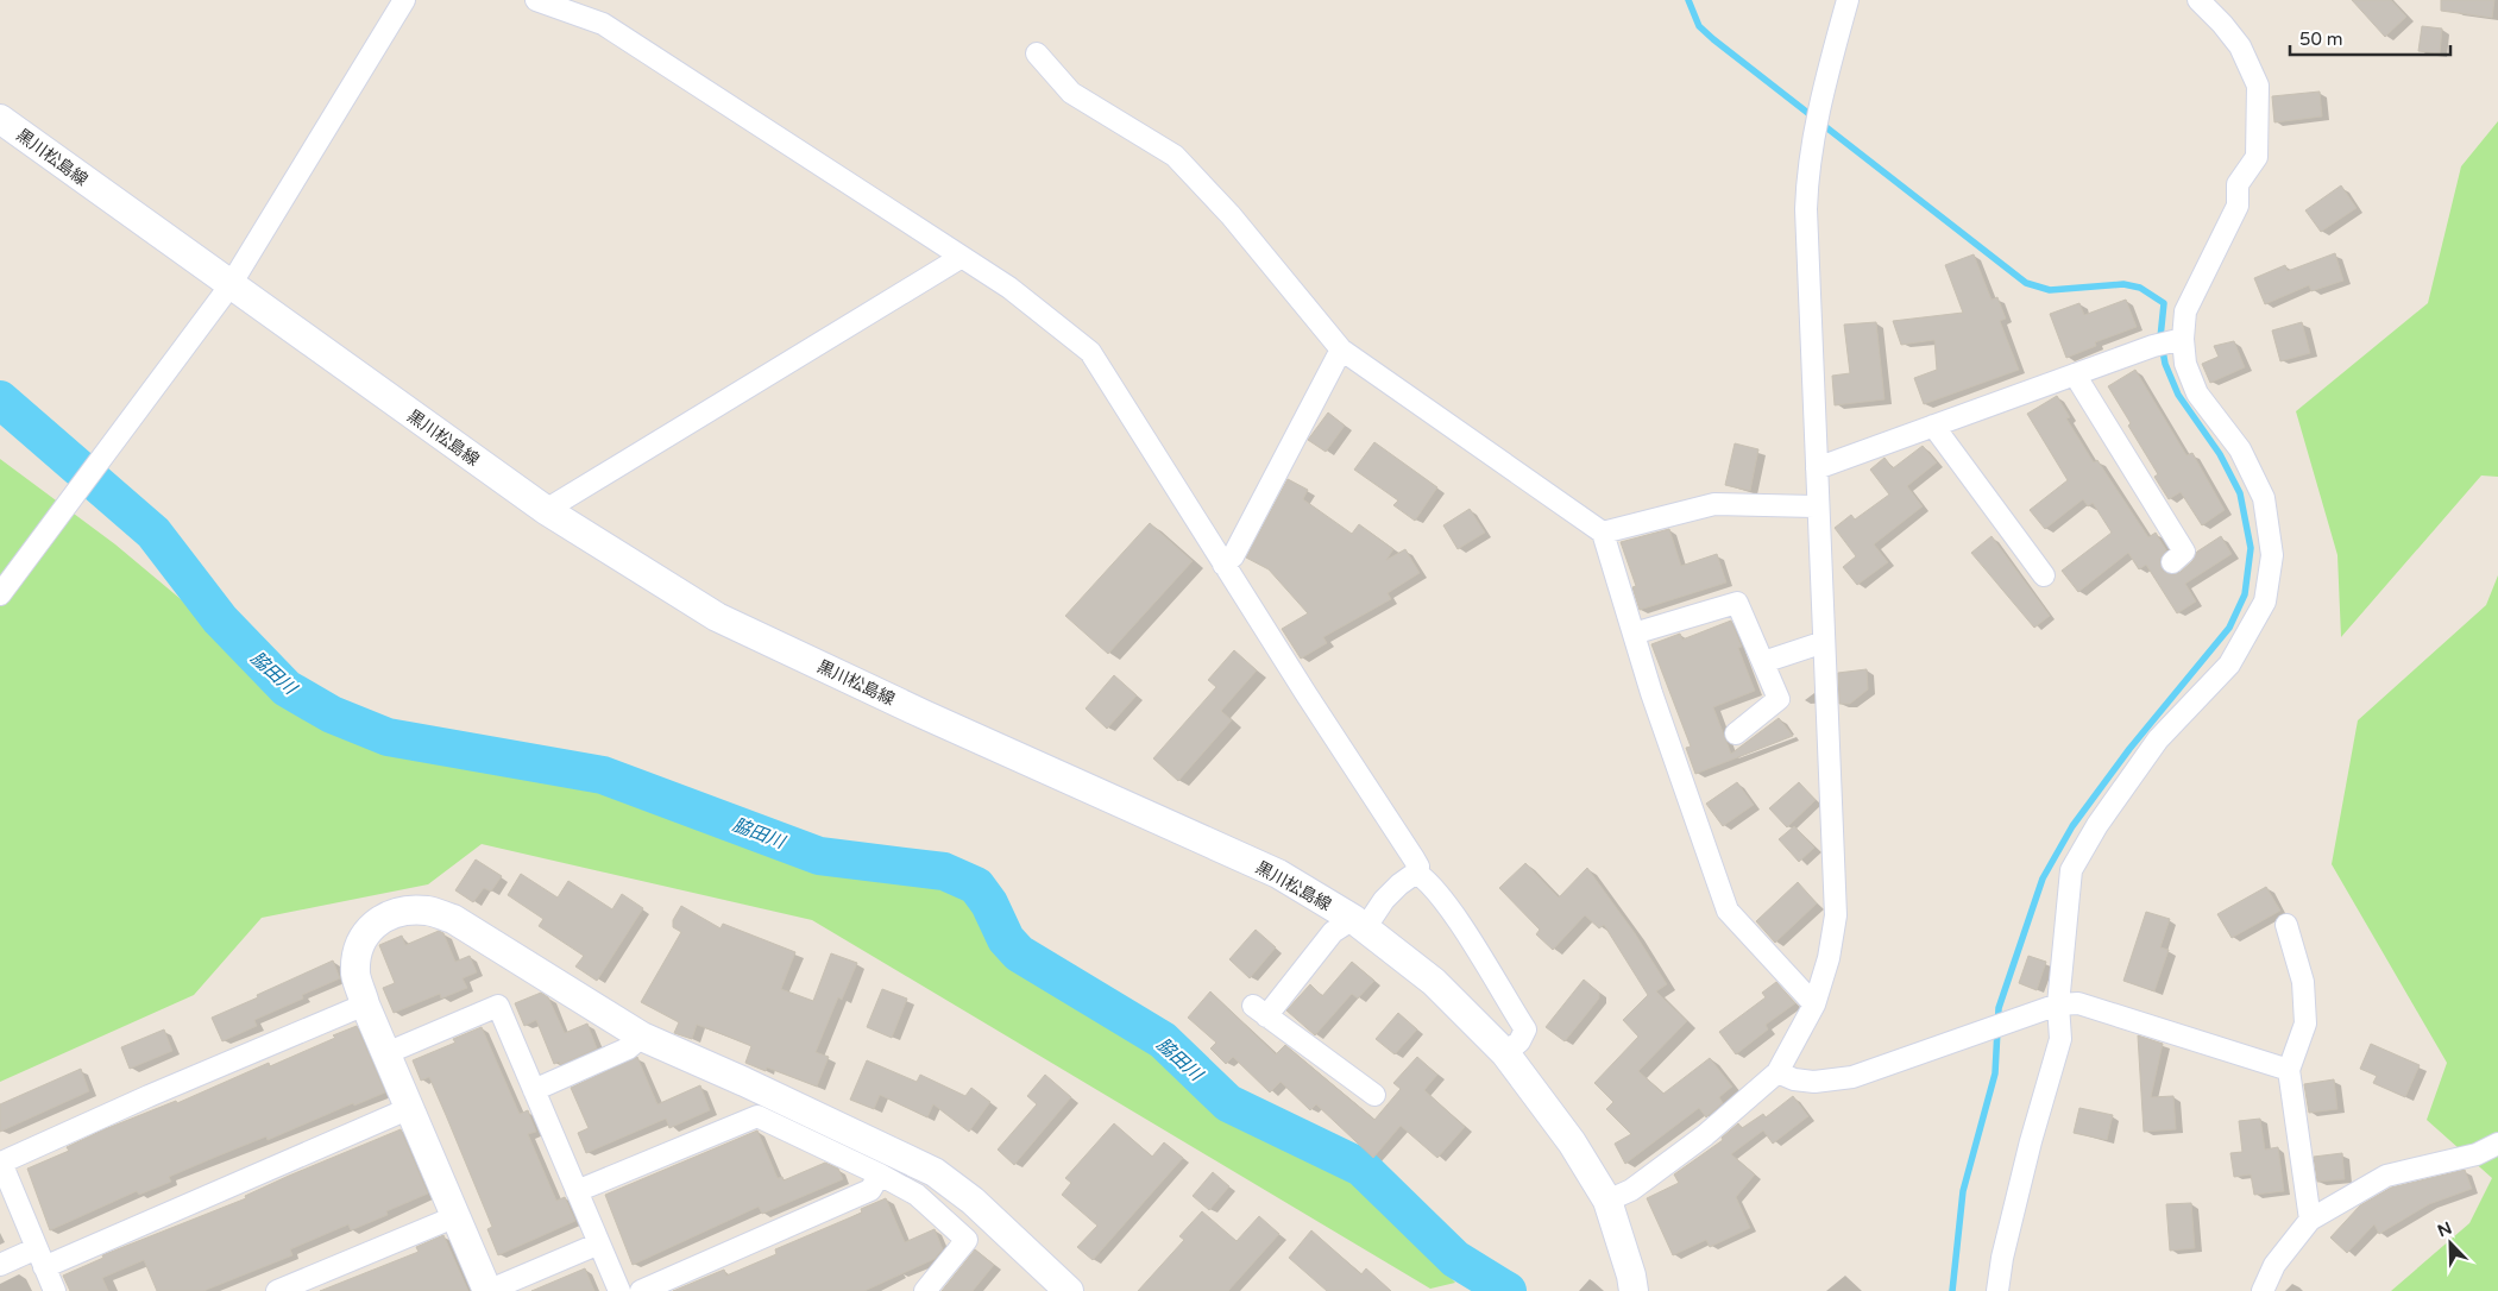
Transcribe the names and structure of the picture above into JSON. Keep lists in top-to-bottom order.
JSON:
{
  "streets": {
    "main road": ["黒川松島線"]
  },
  "water": ["脇田川"],
  "scale_bar": "50 m",
  "north": "top left"
}
